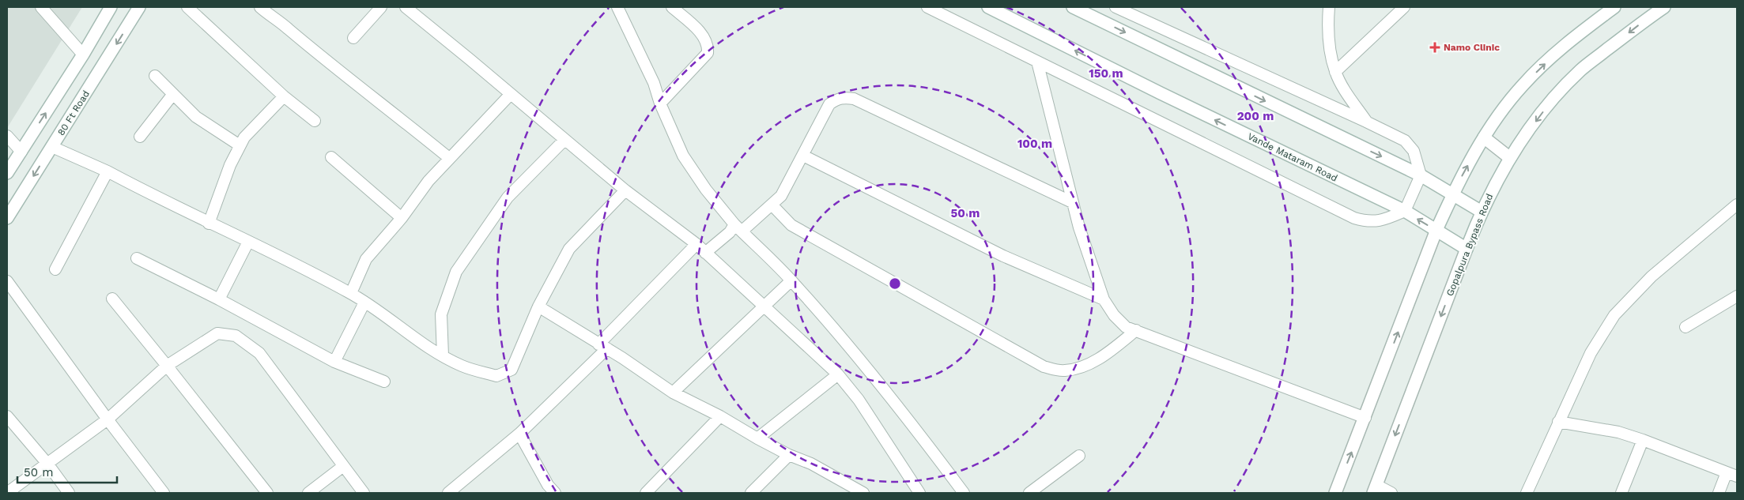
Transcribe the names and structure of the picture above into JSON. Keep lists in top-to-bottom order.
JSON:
{
  "streets": {
    "main road": ["80 Ft Road", "Vande Mataram Road", "Gopalpura Bypass Road"]
  },
  "crossings": [
    ["Vande Mataram Road", "Gopalpura Bypass Road"]
  ],
  "places": {
    "health": ["Namo Clinic"]
  },
  "scale_bar": "50 m",
  "rings": [
    "150 m",
    "200 m",
    "100 m",
    "50 m"
  ]
}
